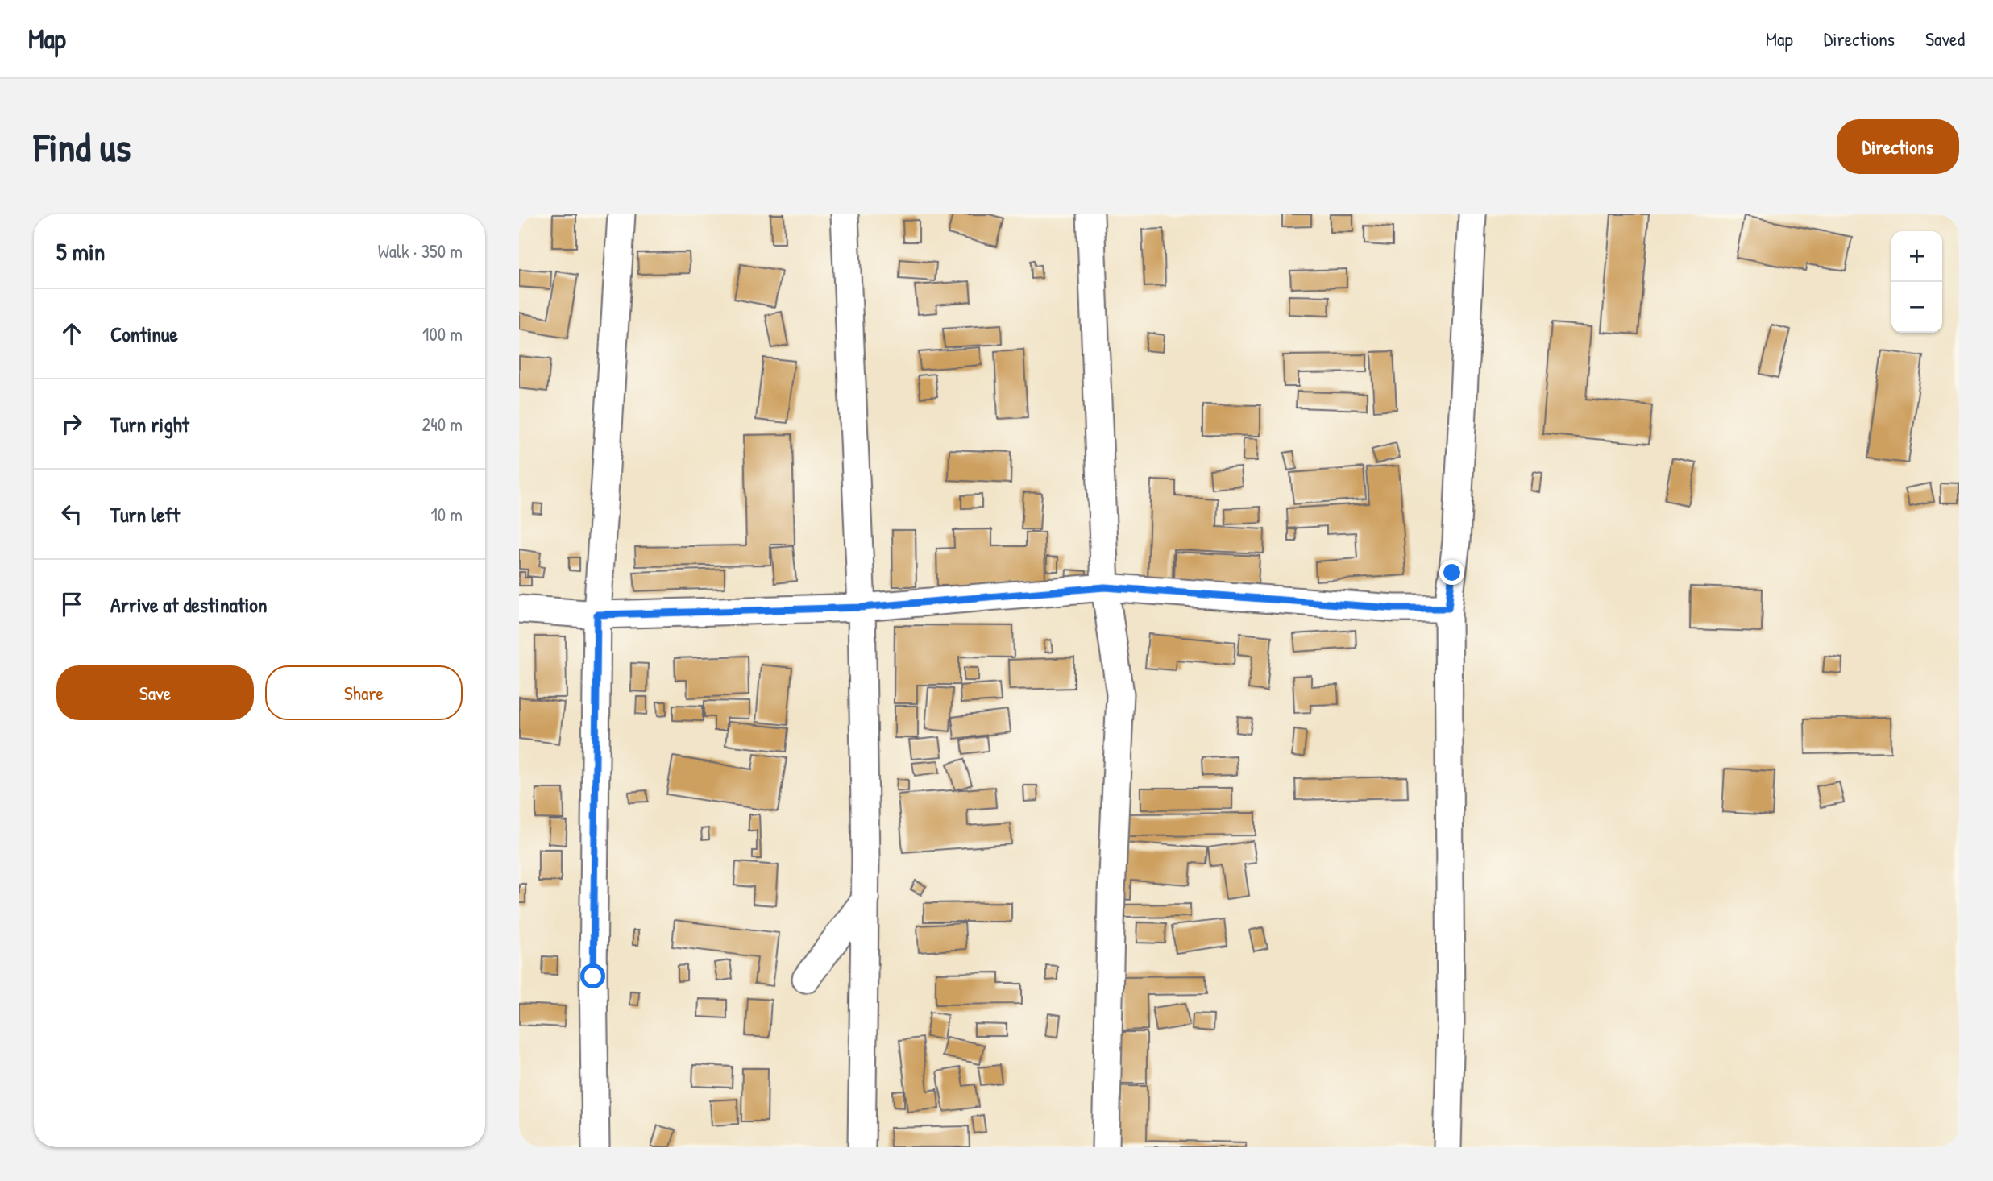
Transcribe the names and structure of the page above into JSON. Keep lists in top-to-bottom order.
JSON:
{
  "page": {
    "header": "Map",
    "nav": ["Map", "Directions", "Saved"],
    "buttons": [
      "Directions",
      ["Save", "Share"]
    ],
    "title": "Find us",
    "heading": ["5 min", "Walk · 350 m"],
    "map_buttons": ["+", "−"],
    "list": [
      ["Continue", "100 m"],
      ["Turn right", "240 m"],
      ["Turn left", "10 m"],
      "Arrive at destination"
    ]
  }
}
